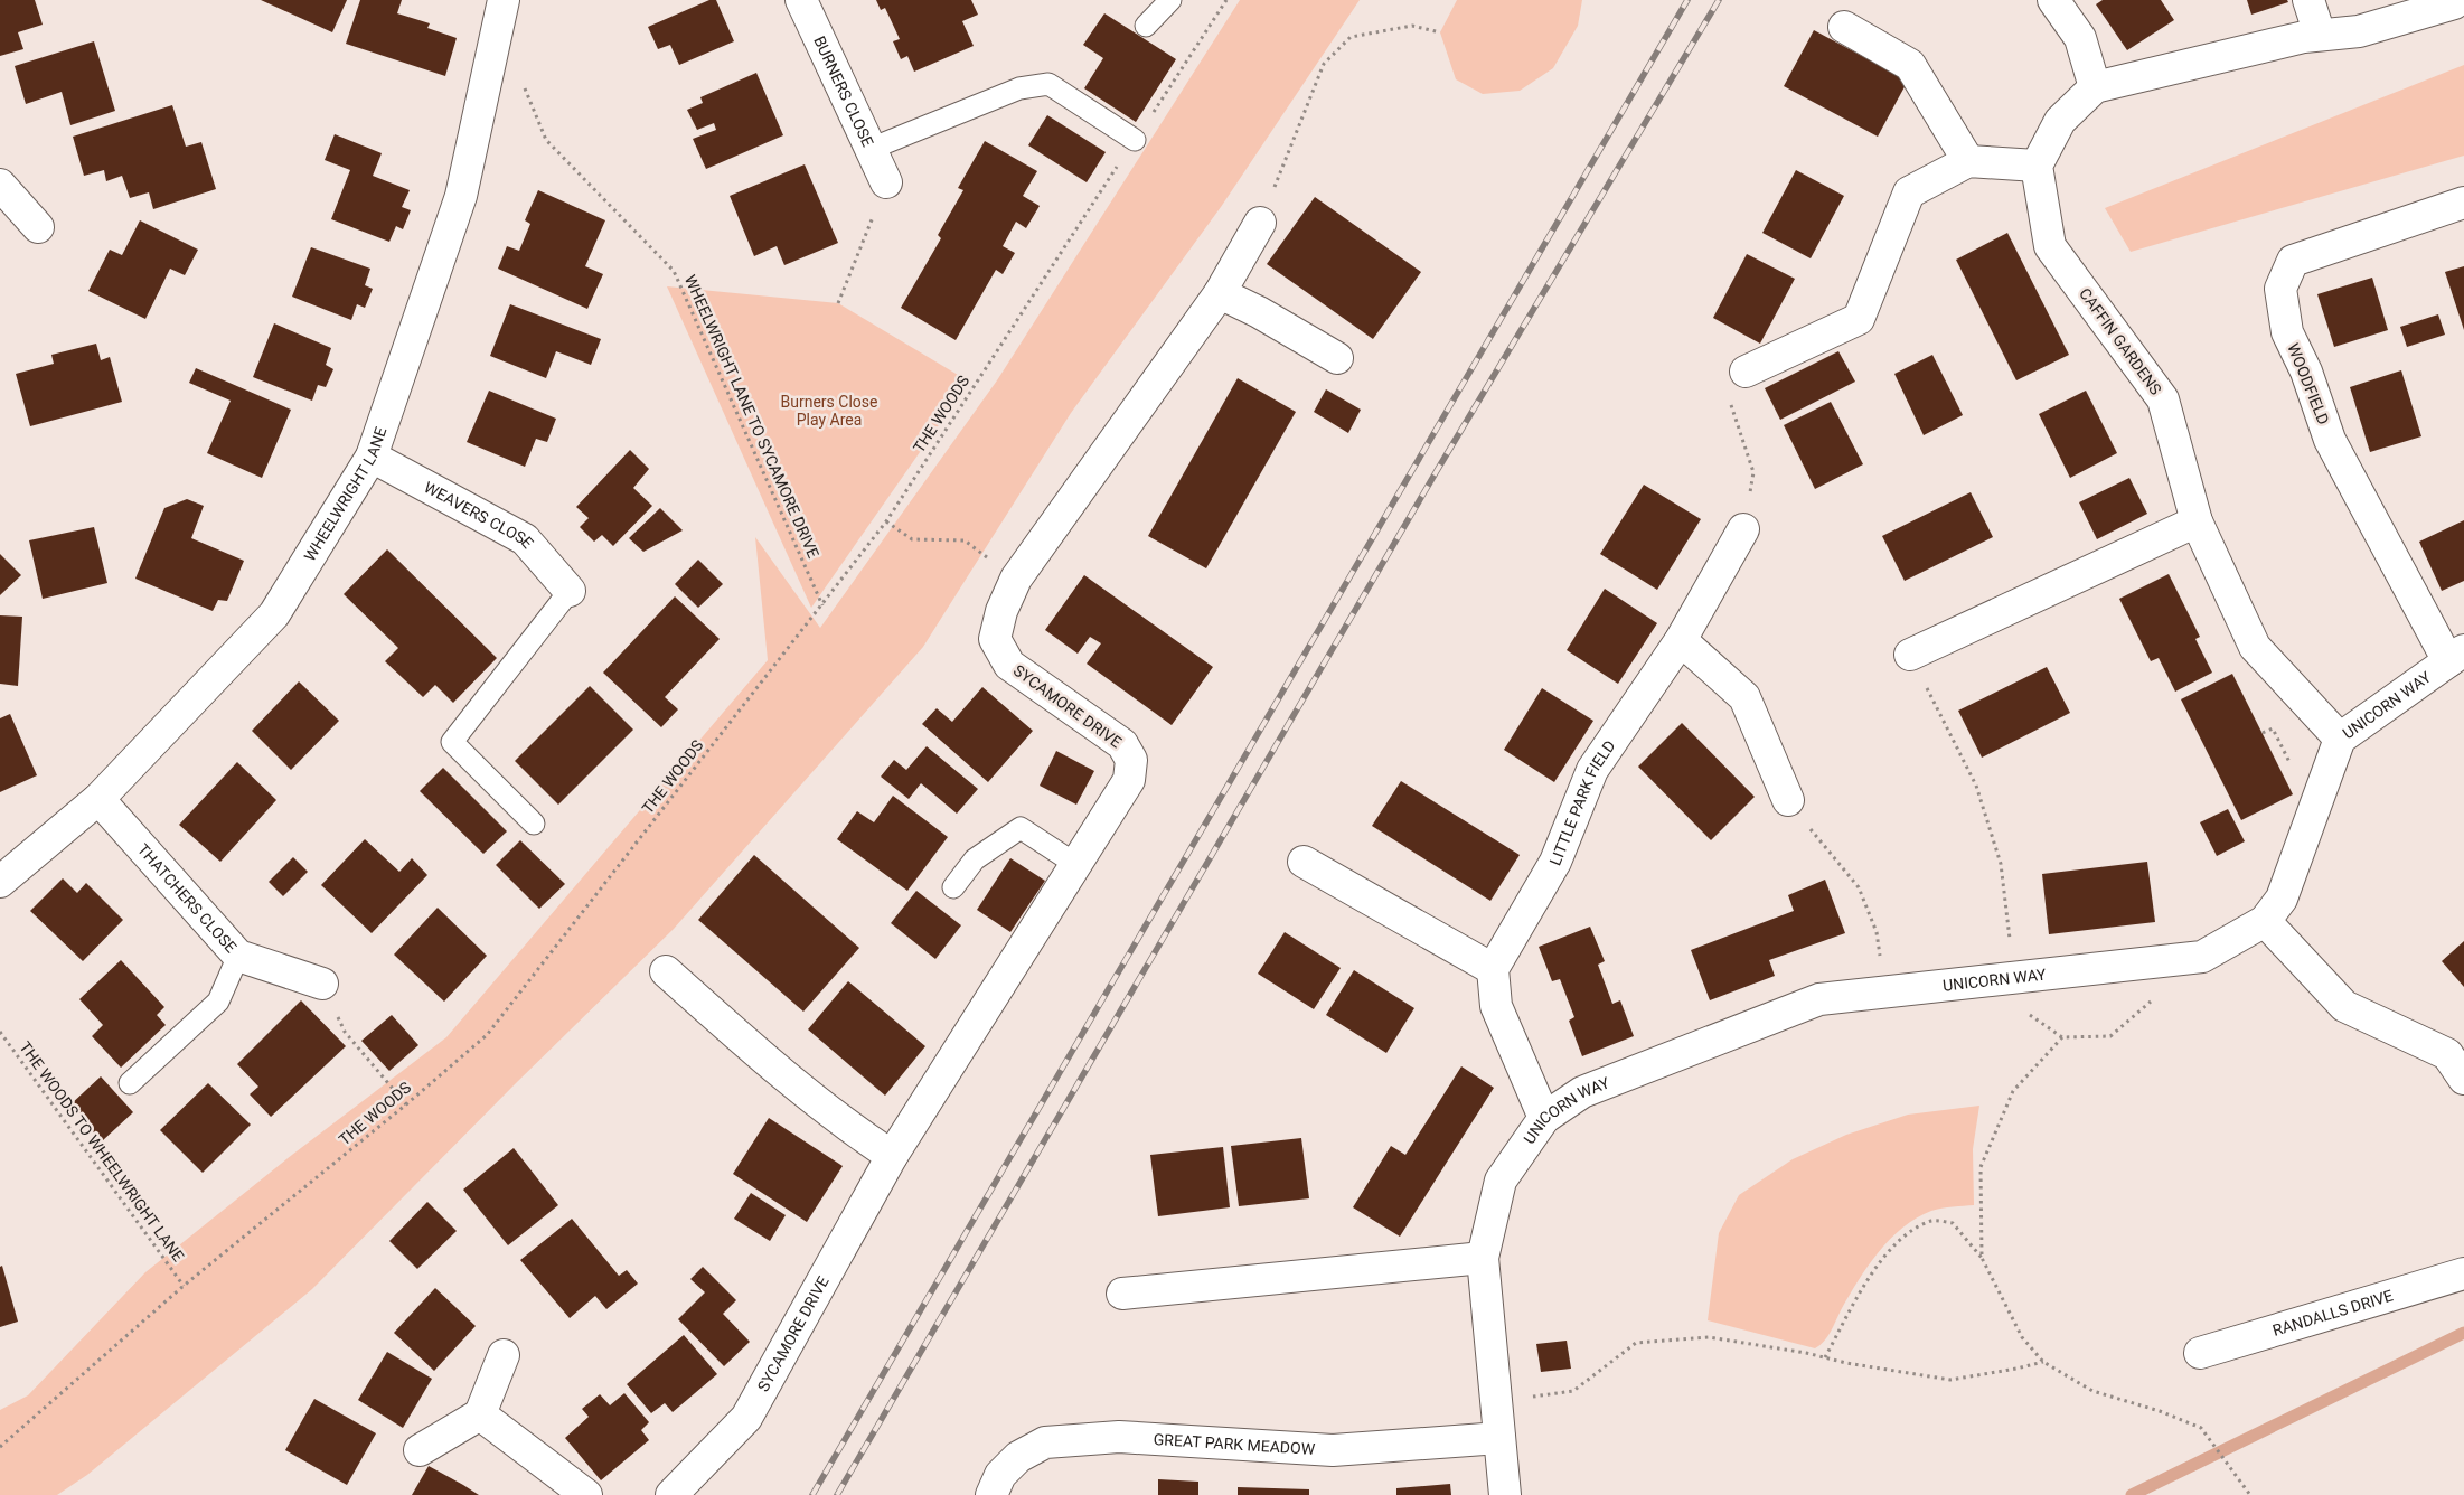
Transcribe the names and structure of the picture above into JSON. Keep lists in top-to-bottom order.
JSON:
{
  "streets": {
    "street": [
      "BURNERS CLOSE",
      "CAFFIN GARDENS",
      "WOODFIELD",
      "WHEELWRIGHT LANE",
      "WEAVERS CLOSE",
      "SYCAMORE DRIVE",
      "UNICORN WAY",
      "LITTLE PARK FIELD",
      "THATCHERS CLOSE",
      "RANDALLS DRIVE",
      "GREAT PARK MEADOW"
    ],
    "path": ["THE WOODS", "WHEELWRIGHT LANE TO SYCAMORE DRIVE", "THE WOODS TO WHEELWRIGHT LANE"]
  },
  "crossings": [
    ["CAFFIN GARDENS", "UNICORN WAY"],
    ["WOODFIELD", "UNICORN WAY"],
    ["THE WOODS", "WHEELWRIGHT LANE TO SYCAMORE DRIVE"],
    ["THE WOODS", "THE WOODS TO WHEELWRIGHT LANE"],
    ["WHEELWRIGHT LANE", "WEAVERS CLOSE"],
    ["WHEELWRIGHT LANE", "THATCHERS CLOSE"],
    ["UNICORN WAY", "GREAT PARK MEADOW"]
  ],
  "parks": ["Burners Close Play Area"]
}
